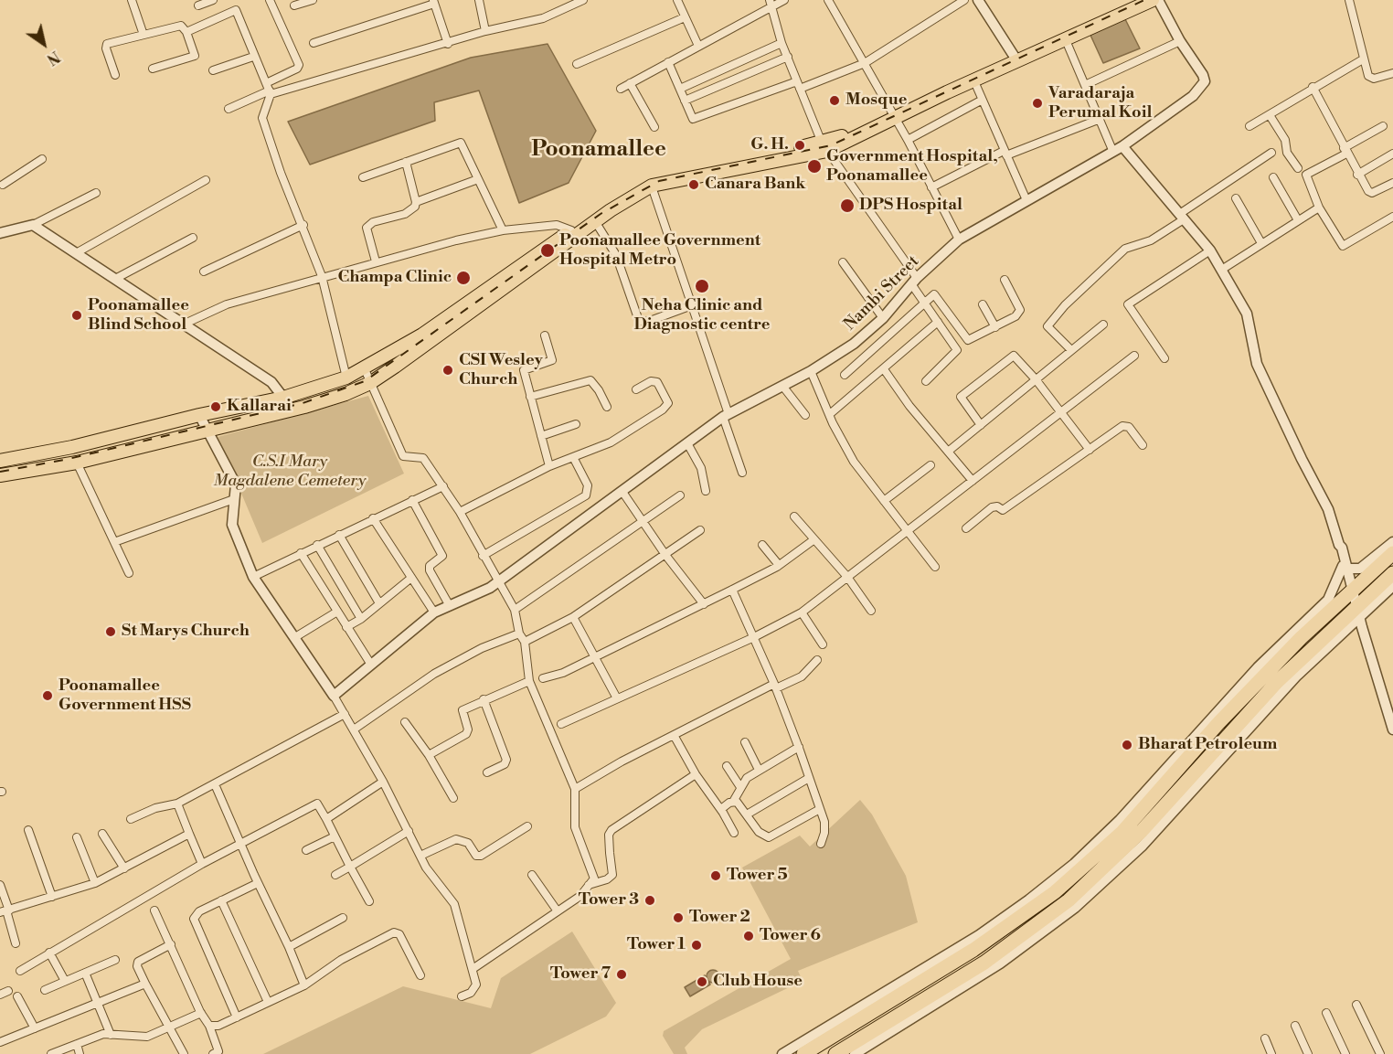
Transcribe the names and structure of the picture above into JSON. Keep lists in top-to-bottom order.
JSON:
{
  "streets": {
    "street": ["Nambi Street"]
  },
  "districts": ["Poonamallee"],
  "parks": ["C.S.I Mary Magdalene Cemetery"],
  "places": [
    "Mosque",
    "Varadaraja Perumal Koil",
    "G. H.",
    "Government Hospital, Poonamallee",
    "Canara Bank",
    "DPS Hospital",
    "Poonamallee Government Hospital Metro",
    "Champa Clinic",
    "Neha Clinic and Diagnostic centre",
    "Poonamallee Blind School",
    "CSI Wesley Church",
    "Kallarai",
    "St Marys Church",
    "Poonamallee Government HSS",
    "Bharat Petroleum",
    "Tower 5",
    "Tower 3",
    "Tower 2",
    "Tower 6",
    "Tower 1",
    "Tower 7",
    "Club House"
  ],
  "north": "bottom right"
}
